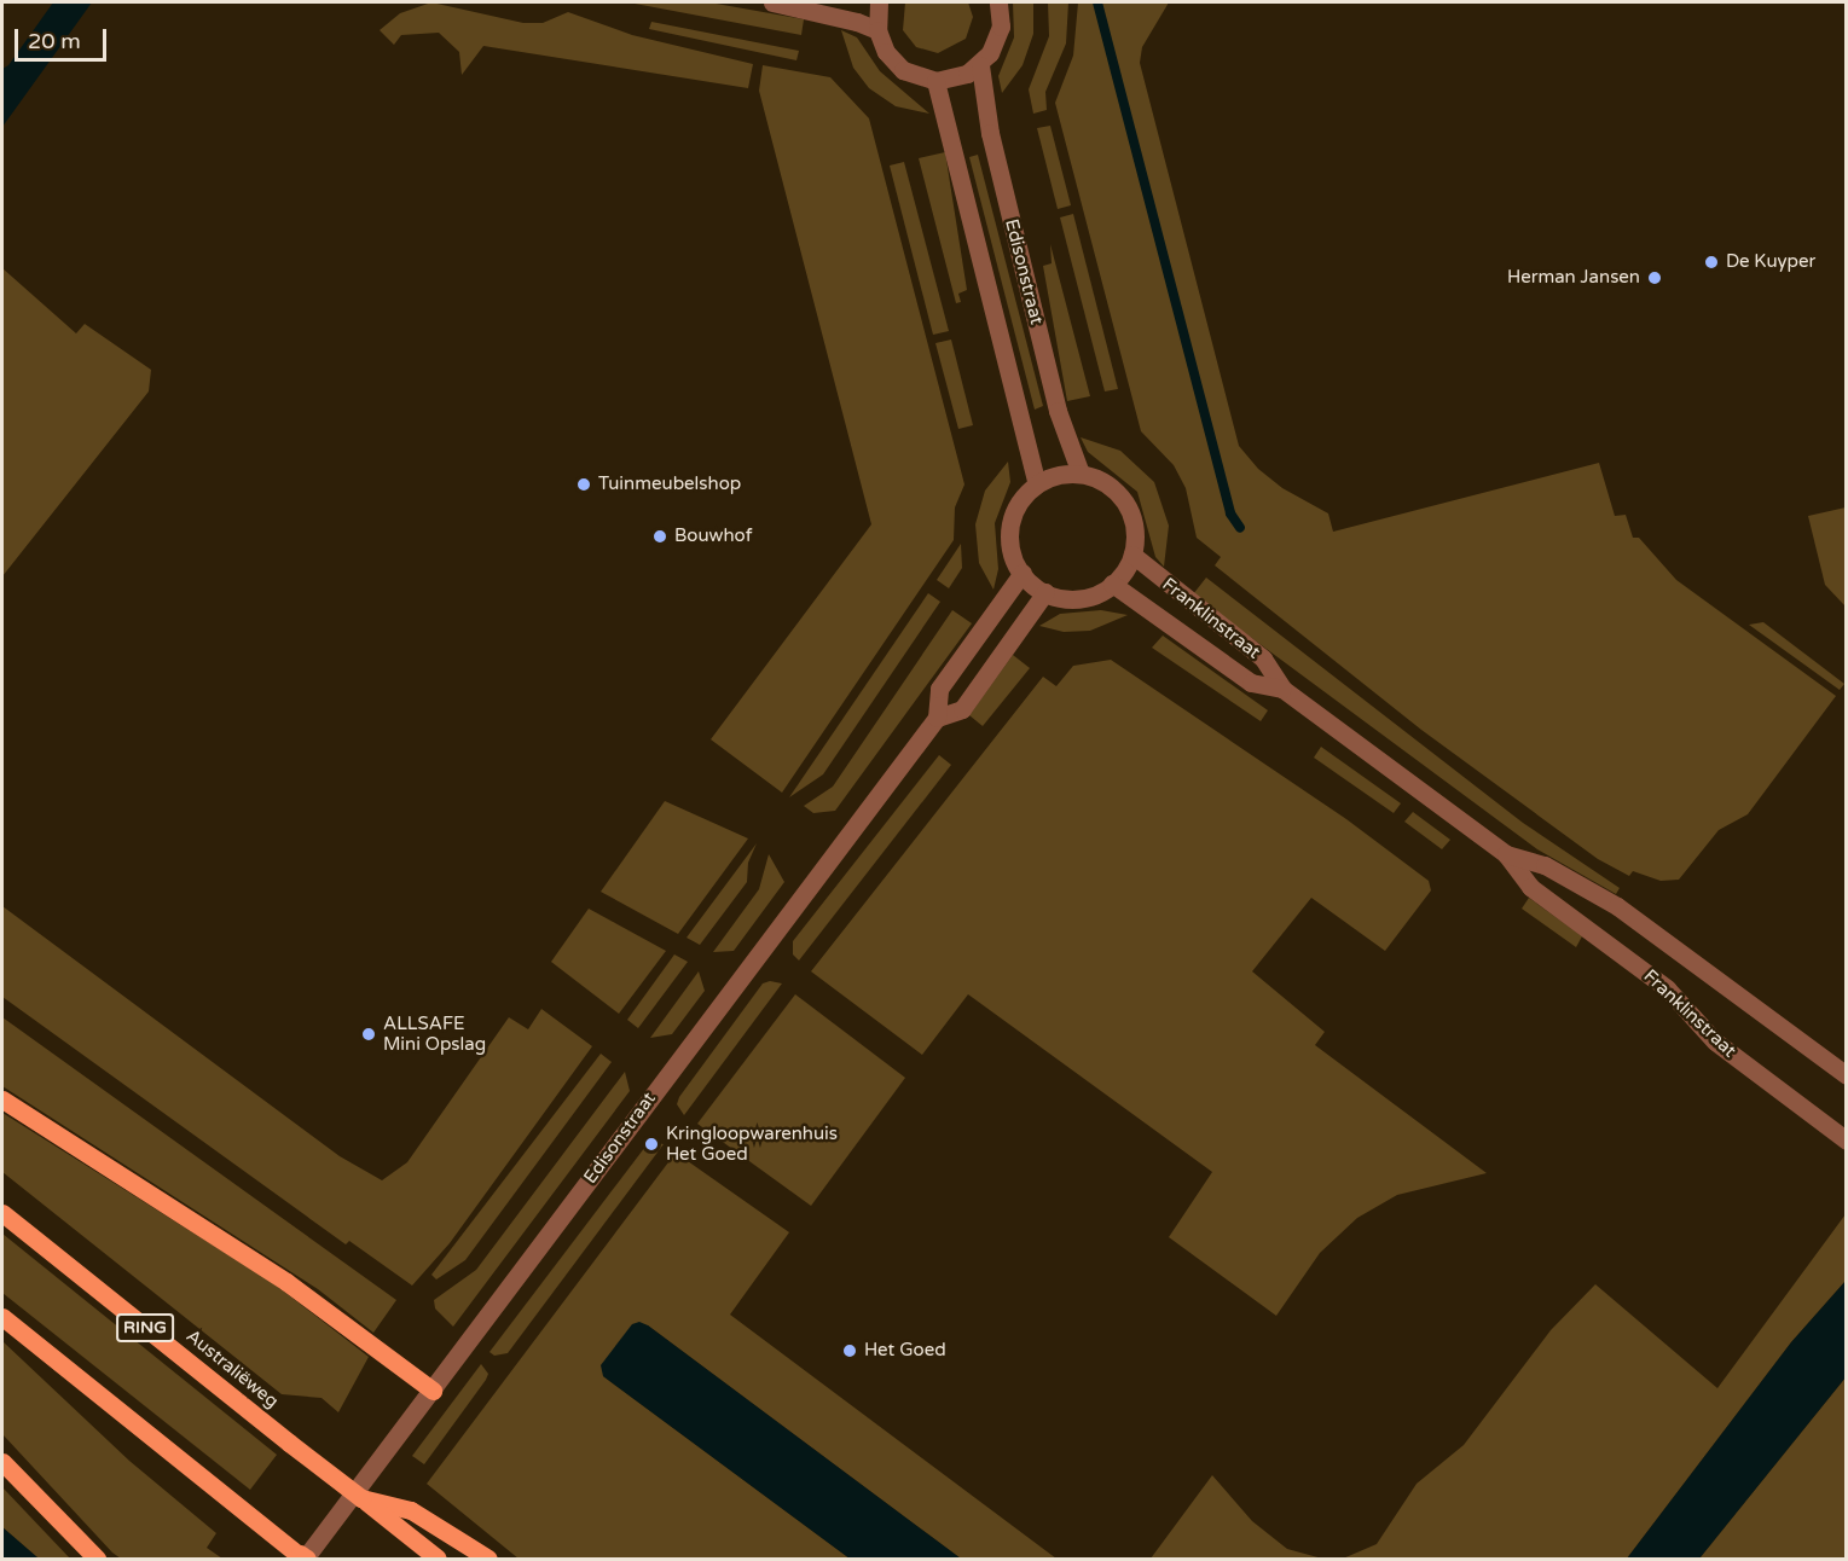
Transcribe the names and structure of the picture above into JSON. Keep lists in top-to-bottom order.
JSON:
{
  "streets": {
    "main road": ["RING", "Australiëweg"],
    "street": ["Edisonstraat", "Franklinstraat"]
  },
  "crossings": [
    ["Edisonstraat", "Franklinstraat"]
  ],
  "places": [
    "De Kuyper",
    "Herman Jansen",
    "Tuinmeubelshop",
    "Bouwhof",
    "ALLSAFE Mini Opslag",
    "Kringloopwarenhuis Het Goed",
    "Het Goed"
  ],
  "scale_bar": "20 m"
}
